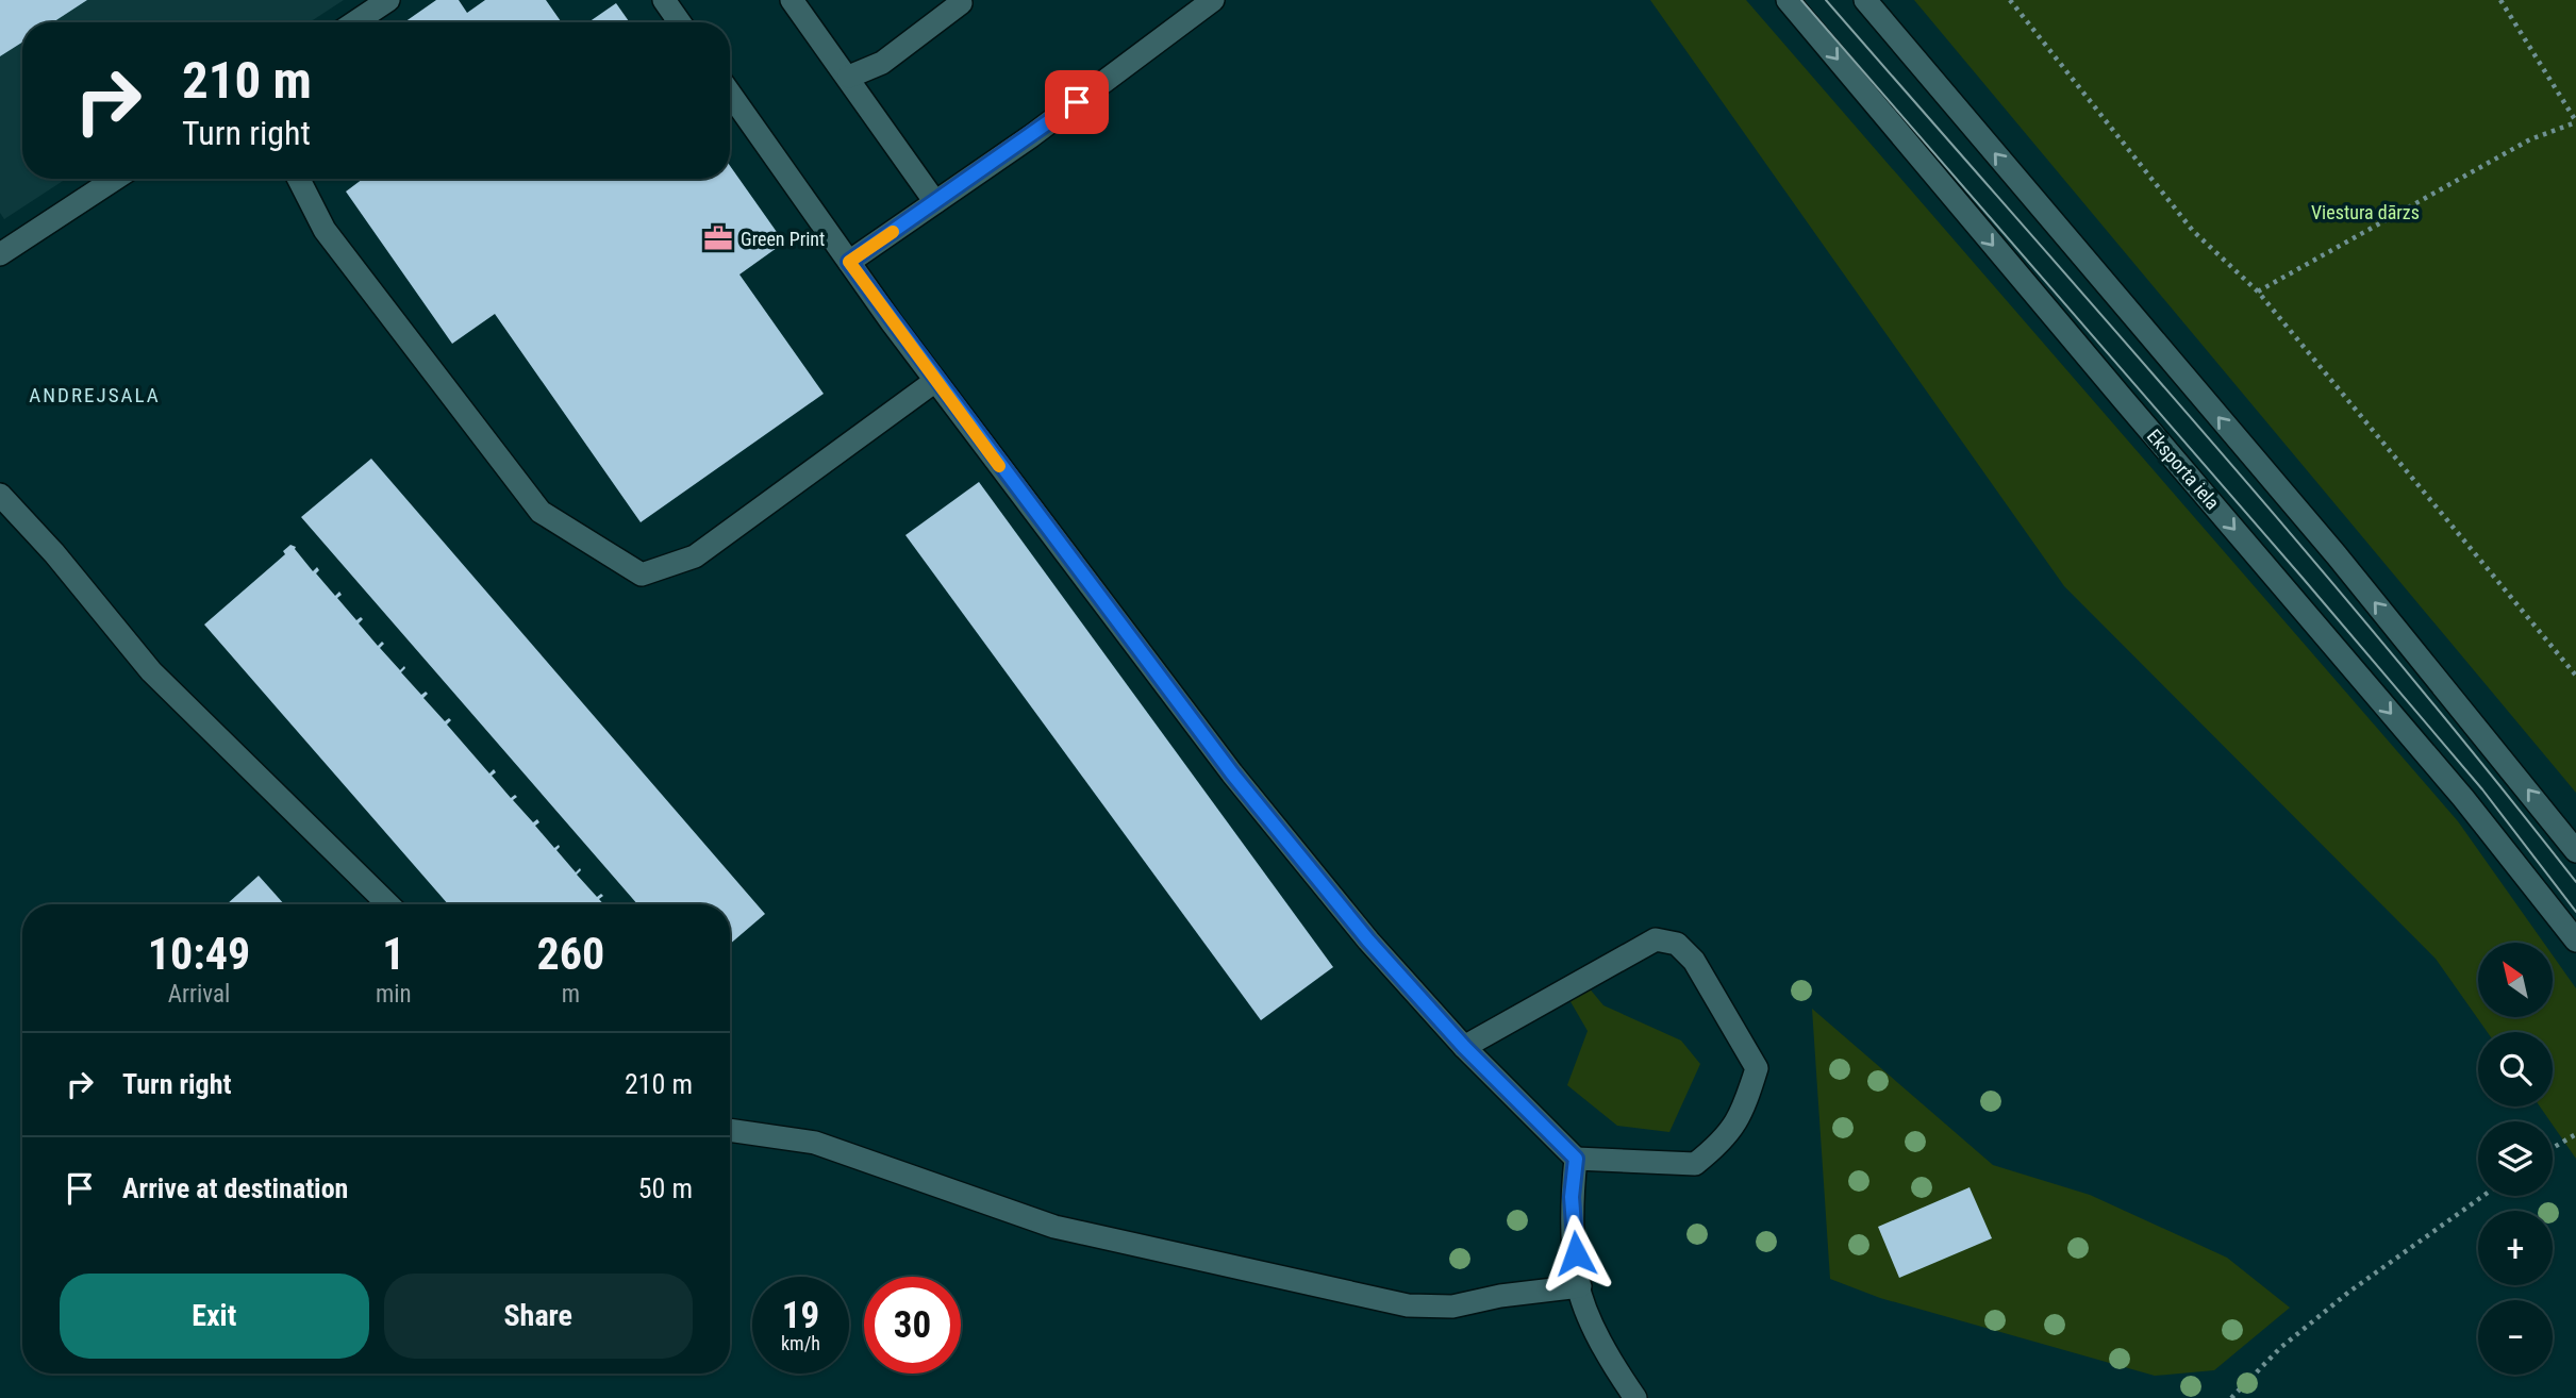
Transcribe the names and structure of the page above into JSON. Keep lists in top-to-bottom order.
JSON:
{
  "streets": {
    "street": ["Eksporta iela"]
  },
  "districts": ["ANDREJSALA"],
  "parks": ["Viestura dārzs"],
  "places": {
    "office": ["Green Print"]
  },
  "north": "top left",
  "page": {
    "turn": ["210 m", "Turn right"],
    "eta": [
      "10:49",
      "Arrival",
      "1",
      "min",
      "260",
      "m"
    ],
    "map_buttons": ["+", "−"],
    "list": [
      {
        "name": "Turn right",
        "value": "210 m"
      },
      {
        "name": "Arrive at destination",
        "value": "50 m"
      }
    ],
    "buttons": ["Exit", "Share"],
    "speed": "19 km/h",
    "limit": "30"
  }
}
